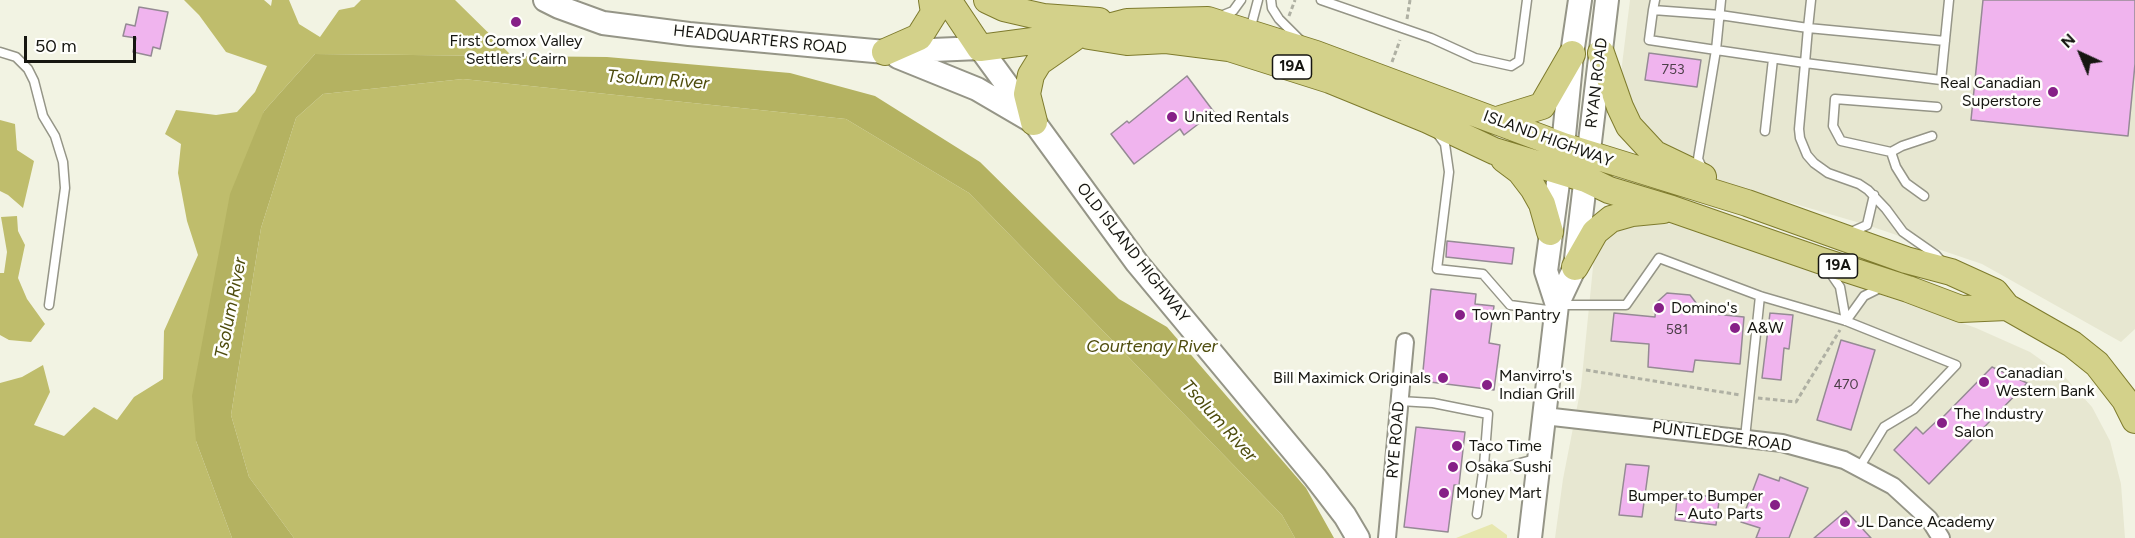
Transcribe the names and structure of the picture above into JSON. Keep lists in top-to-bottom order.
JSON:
{
  "streets": {
    "main road": [
      "HEADQUARTERS ROAD",
      "19A",
      "RYAN ROAD",
      "ISLAND HIGHWAY",
      "OLD ISLAND HIGHWAY"
    ],
    "street": ["PUNTLEDGE ROAD", "RYE ROAD"]
  },
  "crossings": [
    ["HEADQUARTERS ROAD", "ISLAND HIGHWAY"],
    ["HEADQUARTERS ROAD", "OLD ISLAND HIGHWAY"],
    ["RYAN ROAD", "ISLAND HIGHWAY"],
    ["RYAN ROAD", "PUNTLEDGE ROAD"],
    ["ISLAND HIGHWAY", "OLD ISLAND HIGHWAY"]
  ],
  "water": ["Tsolum River", "Courtenay River"],
  "places": [
    "First Comox Valley Settlers' Cairn",
    "Real Canadian Superstore",
    "United Rentals",
    "Domino's",
    "Town Pantry",
    "A&W",
    "Bill Maximick Originals",
    "Canadian Western Bank",
    "Manvirro's Indian Grill",
    "The Industry Salon",
    "Taco Time",
    "Osaka Sushi",
    "Money Mart",
    "Bumper to Bumper - Auto Parts",
    "JL Dance Academy"
  ],
  "house_numbers": ["753", "581", "470"],
  "scale_bar": "50 m",
  "north": "top left"
}
